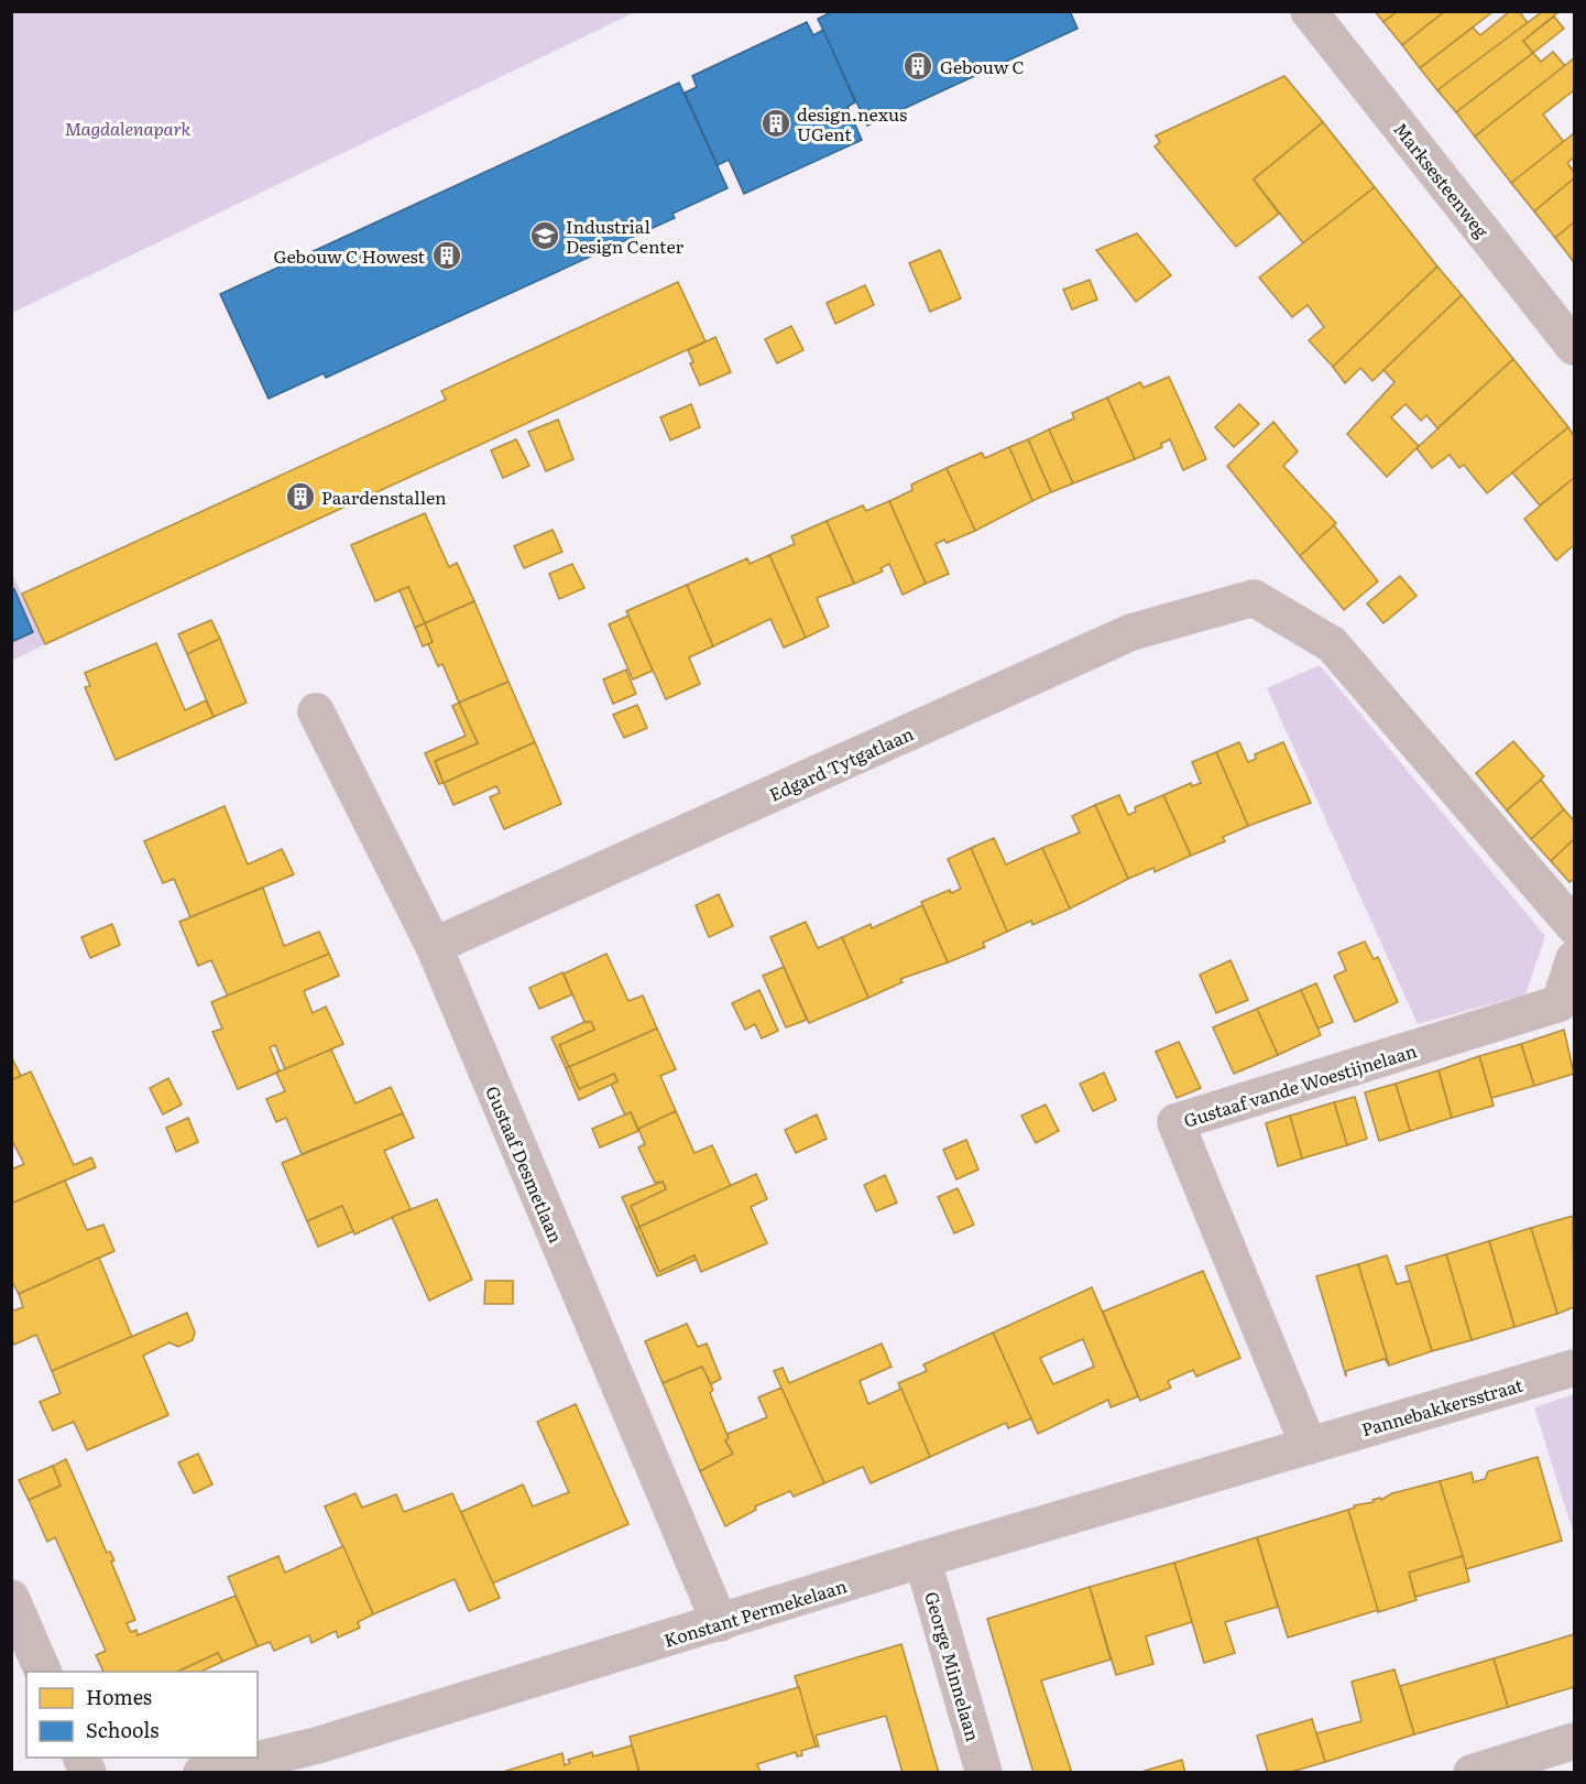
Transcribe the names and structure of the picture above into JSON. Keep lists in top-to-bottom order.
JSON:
{
  "streets": {
    "street": [
      "Marksesteenweg",
      "Edgard Tytgatlaan",
      "Gustaaf vande Woestijnelaan",
      "Gustaaf Desmetlaan",
      "Pannebakkersstraat",
      "Konstant Permekelaan",
      "George Minnelaan"
    ]
  },
  "crossings": [
    ["Edgard Tytgatlaan", "Gustaaf Desmetlaan"],
    ["Gustaaf vande Woestijnelaan", "Pannebakkersstraat"],
    ["Gustaaf vande Woestijnelaan", "Konstant Permekelaan"],
    ["Gustaaf Desmetlaan", "Konstant Permekelaan"],
    ["Pannebakkersstraat", "Konstant Permekelaan"],
    ["Konstant Permekelaan", "George Minnelaan"]
  ],
  "parks": ["Magdalenapark"],
  "places": {
    "building": [
      "Gebouw C",
      "design.nexus UGent",
      "Gebouw C Howest",
      "Paardenstallen"
    ],
    "school or university": ["Industrial Design Center"]
  },
  "legend": ["Homes", "Schools"]
}
